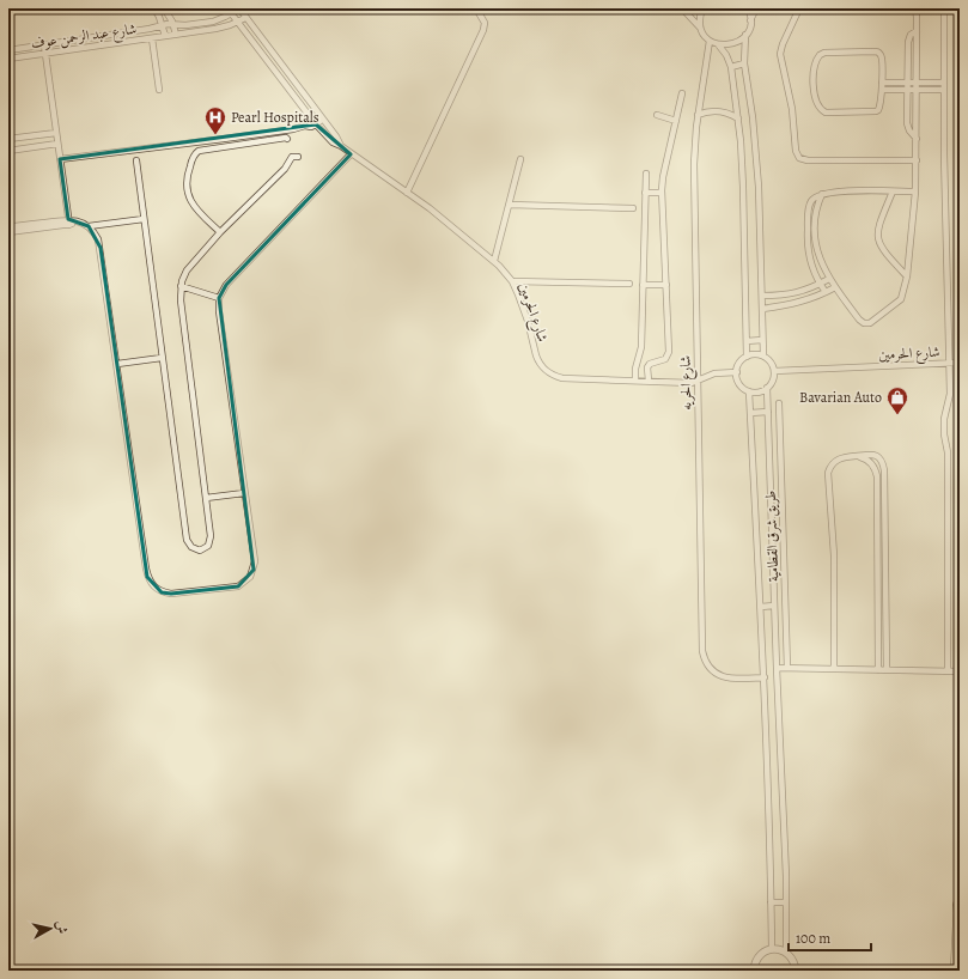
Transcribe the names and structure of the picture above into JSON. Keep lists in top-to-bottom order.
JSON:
{
  "streets": {
    "street": [
      "شارع عبد الرحمن عوف",
      "شارع الحرمين",
      "شارع الحريه",
      "طريق شرق القطامية"
    ]
  },
  "crossings": [
    ["شارع عبد الرحمن عوف", "شارع الحرمين"],
    ["شارع الحرمين", "شارع الحريه"]
  ],
  "places": {
    "hospital": ["Pearl Hospitals"],
    "shop": ["Bavarian Auto"]
  },
  "scale_bar": "100 m",
  "north": "right"
}
